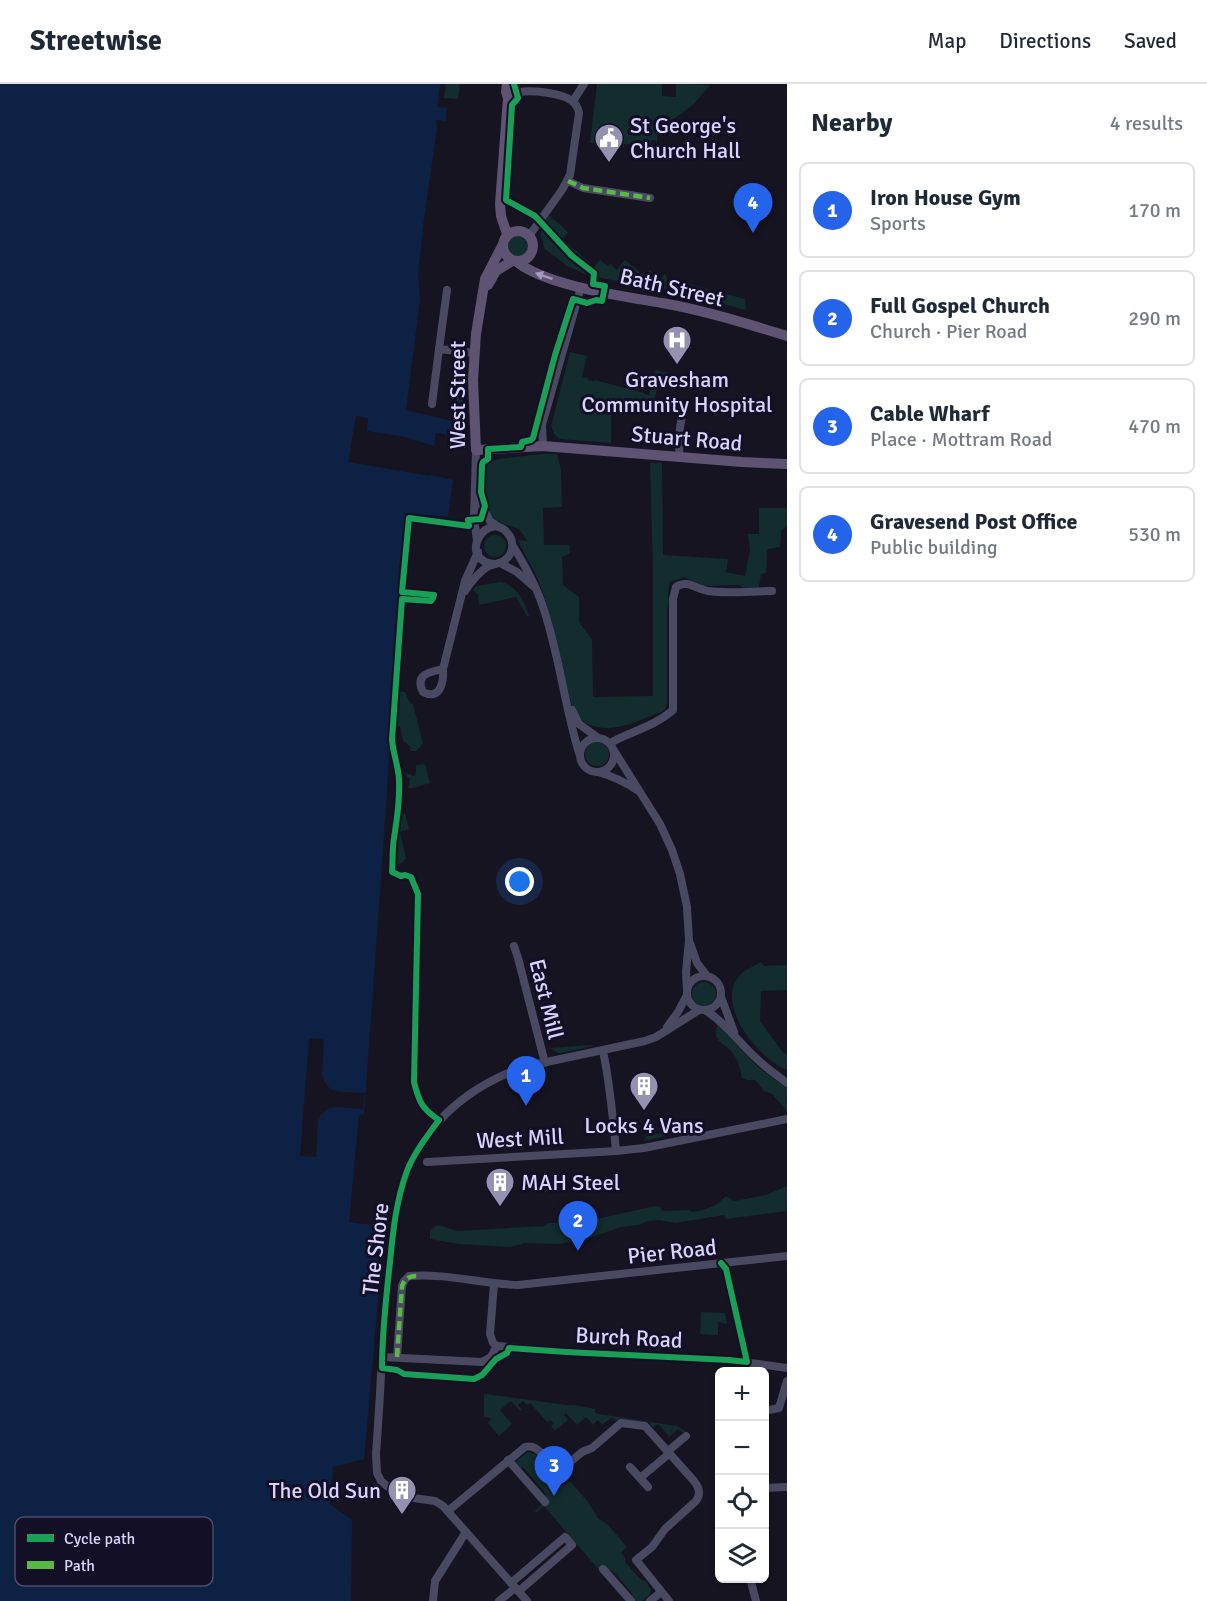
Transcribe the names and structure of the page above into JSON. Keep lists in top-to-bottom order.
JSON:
{
  "streets": {
    "main road": ["Bath Street", "West Street", "Stuart Road"],
    "street": [
      "East Mill",
      "West Mill",
      "The Shore",
      "Pier Road",
      "Burch Road"
    ]
  },
  "crossings": [
    ["Bath Street", "West Street"],
    ["West Street", "Stuart Road"],
    ["East Mill", "The Shore"]
  ],
  "places": {
    "public building": ["St George's Church Hall"],
    "hospital": ["Gravesham Community Hospital"],
    "building": ["Locks 4 Vans", "MAH Steel", "The Old Sun"]
  },
  "legend": ["Cycle path", "Path"],
  "page": {
    "header": "Streetwise",
    "nav": ["Map", "Directions", "Saved"],
    "heading": ["Nearby", "4 results"],
    "list": [
      {
        "mark": "1",
        "name": "Iron House Gym",
        "note": "Sports",
        "value": "170 m"
      },
      {
        "mark": "2",
        "name": "Full Gospel Church",
        "note": "Church · Pier Road",
        "value": "290 m"
      },
      {
        "mark": "3",
        "name": "Cable Wharf",
        "note": "Place · Mottram Road",
        "value": "470 m"
      },
      {
        "mark": "4",
        "name": "Gravesend Post Office",
        "note": "Public building",
        "value": "530 m"
      }
    ],
    "pins": [
      "4",
      "1",
      "2",
      "3"
    ],
    "map_buttons": ["+", "−"]
  }
}
